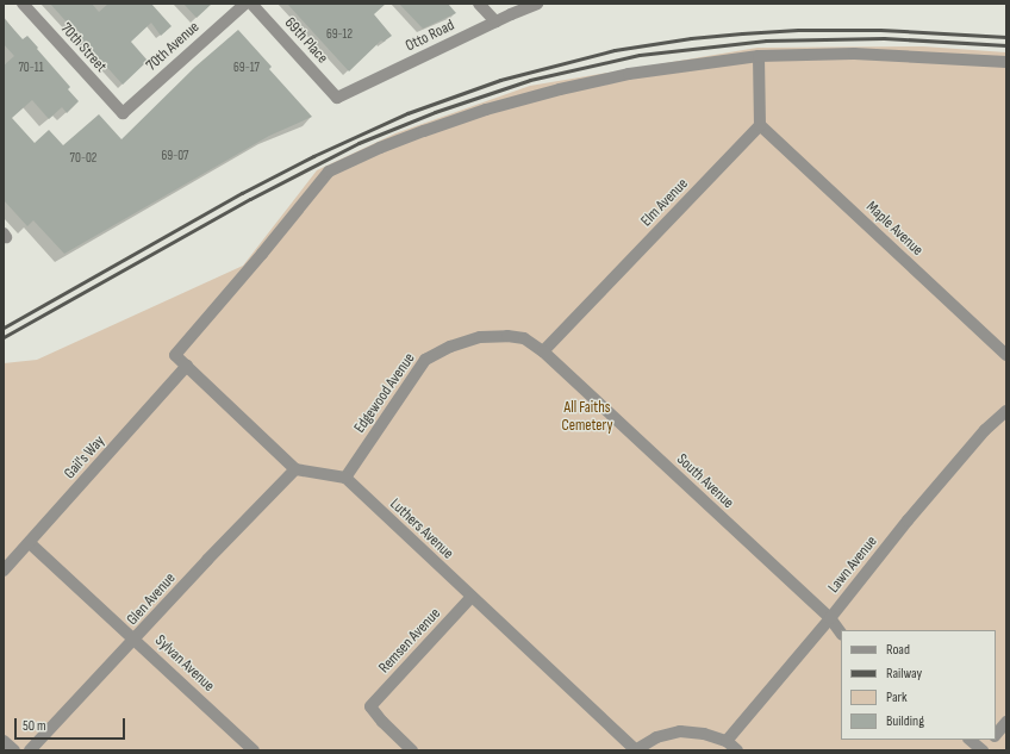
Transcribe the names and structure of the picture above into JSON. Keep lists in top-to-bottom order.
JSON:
{
  "streets": {
    "street": [
      "Otto Road",
      "69th Place",
      "70th Avenue",
      "70th Street",
      "Elm Avenue",
      "Maple Avenue",
      "Edgewood Avenue",
      "Gail's Way",
      "South Avenue",
      "Luthers Avenue",
      "Lawn Avenue",
      "Glen Avenue",
      "Remsen Avenue",
      "Sylvan Avenue"
    ]
  },
  "crossings": [
    ["Otto Road", "69th Place"],
    ["70th Avenue", "70th Street"],
    ["Elm Avenue", "Maple Avenue"],
    ["Elm Avenue", "Edgewood Avenue"],
    ["Elm Avenue", "South Avenue"],
    ["Edgewood Avenue", "South Avenue"],
    ["Edgewood Avenue", "Luthers Avenue"],
    ["Gail's Way", "Sylvan Avenue"],
    ["South Avenue", "Lawn Avenue"],
    ["Luthers Avenue", "Remsen Avenue"],
    ["Glen Avenue", "Sylvan Avenue"]
  ],
  "parks": ["All Faiths Cemetery"],
  "house_numbers": [
    "69-12",
    "70-11",
    "69-17",
    "69-07",
    "70-02"
  ],
  "legend": [
    "Road",
    "Railway",
    "Park",
    "Building"
  ],
  "scale_bar": "50 m"
}
